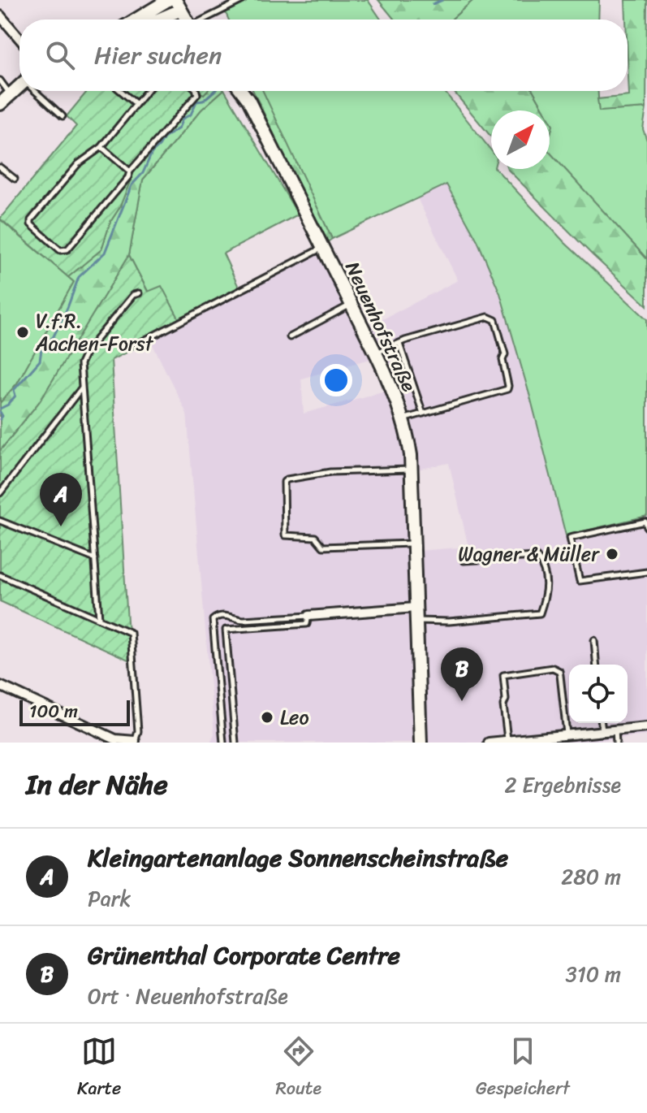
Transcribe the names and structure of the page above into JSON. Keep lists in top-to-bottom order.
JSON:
{
  "streets": {
    "street": ["Neuenhofstraße"]
  },
  "places": ["V.f.R. Aachen-Forst", "Wagner & Müller", "Leo"],
  "scale_bar": "100 m",
  "north": "top right",
  "page": {
    "search": "Hier suchen",
    "pins": ["A", "B"],
    "scale": "100 m",
    "heading": ["In der Nähe", "2 Ergebnisse"],
    "list": [
      {
        "mark": "A",
        "name": "Kleingartenanlage Sonnenscheinstraße",
        "note": "Park",
        "value": "280 m"
      },
      {
        "mark": "B",
        "name": "Grünenthal Corporate Centre",
        "note": "Ort · Neuenhofstraße",
        "value": "310 m"
      }
    ],
    "nav": ["Karte", "Route", "Gespeichert"]
  }
}
